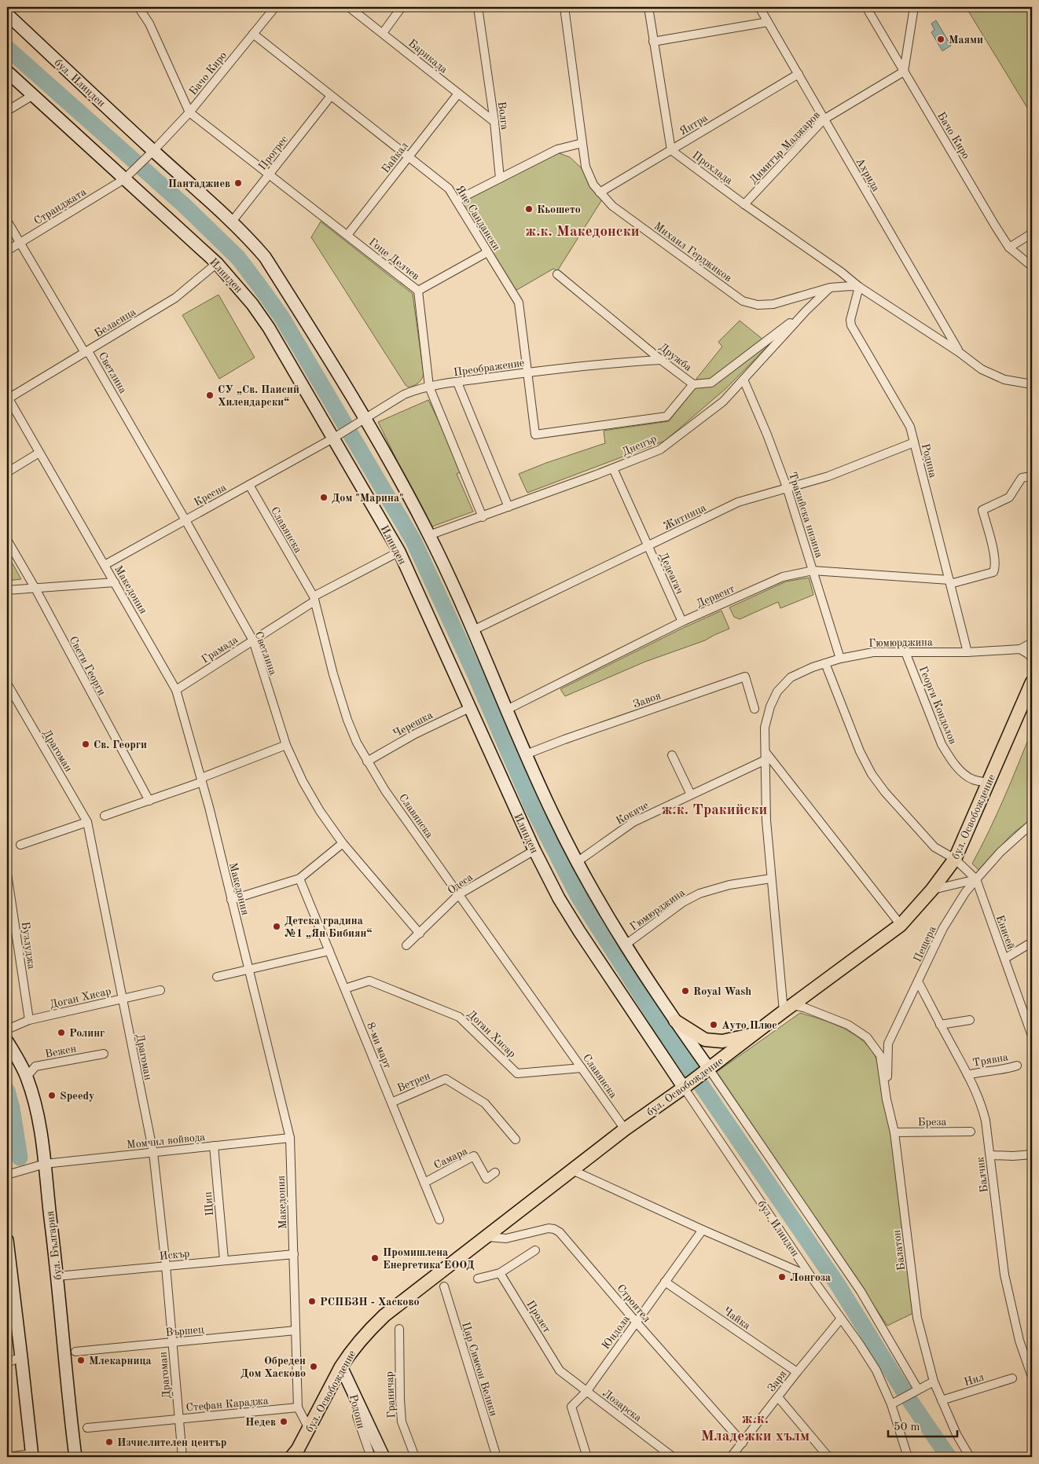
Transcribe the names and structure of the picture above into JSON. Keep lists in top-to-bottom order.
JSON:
{
  "streets": {
    "main road": [
      "бул. Илинден",
      "Илинден",
      "бул. Освобождение",
      "бул. България",
      "Родопи"
    ],
    "street": [
      "Барикада",
      "Бачо Киро",
      "Волга",
      "Янтра",
      "Димитър Маджаров",
      "Прогрес",
      "Байкал",
      "Прохлада",
      "Ахрида",
      "Странджата",
      "Яне Сандански",
      "Михаил Герджиков",
      "Гоце Делчев",
      "Беласица",
      "Дружба",
      "Преображение",
      "Светлина",
      "Днепър",
      "Родина",
      "Кресна",
      "Тракийска низина",
      "Житница",
      "Славянска",
      "Дедеагач",
      "Македония",
      "Дервент",
      "Гюмюрджина",
      "Грамада",
      "Свети Георги",
      "Завоя",
      "Георги Кондолов",
      "Черешка",
      "Драгоман",
      "Кокиче",
      "Одеса",
      "Енисей",
      "Пещера",
      "Бузлуджа",
      "Доган Хисар",
      "8-ми март",
      "Вежен",
      "Трявна",
      "Ветрен",
      "Бреза",
      "Момчил войвода",
      "Самара",
      "Балчик",
      "Щип",
      "Балатон",
      "Искър",
      "Строител",
      "Пролет",
      "Чайка",
      "Вършец",
      "Юндола",
      "Цар Симеон Велики",
      "Нил",
      "Заря",
      "Граничар",
      "Стефан Караджа",
      "Лозарска"
    ]
  },
  "crossings": [
    ["Барикада", "Волга"],
    ["Барикада", "Байкал"],
    ["Бачо Киро", "бул. Илинден"],
    ["Бачо Киро", "Димитър Маджаров"],
    ["Бачо Киро", "Странджата"],
    ["Бачо Киро", "Яне Сандански"],
    ["Бачо Киро", "Гоце Делчев"],
    ["бул. Илинден", "Илинден"],
    ["бул. Илинден", "бул. Освобождение"],
    ["бул. Илинден", "Заря"],
    ["Янтра", "Прохлада"],
    ["Янтра", "Ахрида"],
    ["Янтра", "Михаил Герджиков"],
    ["Димитър Маджаров", "Прохлада"],
    ["Димитър Маджаров", "Ахрида"],
    ["Прогрес", "Яне Сандански"],
    ["Прогрес", "Гоце Делчев"],
    ["Байкал", "Яне Сандански"],
    ["Байкал", "Гоце Делчев"],
    ["Прохлада", "Ахрида"],
    ["Прохлада", "Родина"],
    ["Странджата", "Илинден"],
    ["Странджата", "Светлина"],
    ["Яне Сандански", "Преображение"],
    ["Яне Сандански", "Днепър"],
    ["Михаил Герджиков", "Днепър"],
    ["Гоце Делчев", "Преображение"],
    ["Гоце Делчев", "Днепър"],
    ["Илинден", "Беласица"],
    ["Илинден", "Преображение"],
    ["Илинден", "Грамада"],
    ["Илинден", "Черешка"],
    ["Илинден", "бул. Освобождение"],
    ["Илинден", "Одеса"],
    ["Беласица", "Светлина"],
    ["Беласица", "Македония"],
    ["Дружба", "Преображение"],
    ["Дружба", "Днепър"],
    ["Преображение", "Кресна"],
    ["Светлина", "Кресна"],
    ["Светлина", "Грамада"],
    ["Светлина", "Одеса"],
    ["Днепър", "Тракийска низина"],
    ["Днепър", "Дедеагач"],
    ["Родина", "Житница"],
    ["Родина", "Дервент"],
    ["Родина", "Гюмюрджина"],
    ["Кресна", "Славянска"],
    ["Кресна", "Македония"],
    ["Тракийска низина", "Житница"],
    ["Тракийска низина", "Дервент"],
    ["Тракийска низина", "Гюмюрджина"],
    ["Житница", "Дедеагач"],
    ["Славянска", "Грамада"],
    ["Славянска", "Черешка"],
    ["Славянска", "бул. Освобождение"],
    ["Славянска", "Одеса"],
    ["Славянска", "Доган Хисар"],
    ["Дедеагач", "Дервент"],
    ["Македония", "Грамада"],
    ["Македония", "бул. Освобождение"],
    ["Македония", "Момчил войвода"],
    ["Македония", "Искър"],
    ["Македония", "Вършец"],
    ["Македония", "Стефан Караджа"],
    ["Гюмюрджина", "Георги Кондолов"],
    ["Гюмюрджина", "Кокиче"],
    ["Гюмюрджина", "бул. Освобождение"],
    ["Гюмюрджина", "Балатон"],
    ["Георги Кондолов", "бул. Освобождение"],
    ["Драгоман", "Доган Хисар"],
    ["Драгоман", "Момчил войвода"],
    ["Драгоман", "Искър"],
    ["Драгоман", "Вършец"],
    ["Драгоман", "Стефан Караджа"],
    ["бул. Освобождение", "Балатон"],
    ["бул. Освобождение", "Строител"],
    ["бул. Освобождение", "Родопи"],
    ["Енисей", "Пещера"],
    ["Пещера", "Балчик"],
    ["Пещера", "Балатон"],
    ["Бузлуджа", "Доган Хисар"],
    ["Доган Хисар", "8-ми март"],
    ["8-ми март", "Ветрен"],
    ["8-ми март", "Самара"],
    ["Вежен", "бул. България"],
    ["Трявна", "Балчик"],
    ["Бреза", "Балатон"],
    ["Момчил войвода", "Щип"],
    ["Момчил войвода", "бул. България"],
    ["Щип", "Искър"],
    ["бул. България", "Искър"],
    ["Балатон", "Нил"],
    ["Строител", "Юндола"],
    ["Строител", "Заря"],
    ["Пролет", "Лозарска"],
    ["Чайка", "Юндола"],
    ["Чайка", "Заря"],
    ["Юндола", "Лозарска"]
  ],
  "districts": ["ж.к. Македонски", "ж.к. Тракийски", "ж.к. Младежки хълм"],
  "places": [
    "Маями",
    "Пантаджиев",
    "Кьошето",
    "СУ „Св. Паисий Хилендарски“",
    "Дом \"Марина\"",
    "Св. Георги",
    "Детска градина №1 „Ян Бибиян“",
    "Royal Wash",
    "Ауто Плюс",
    "Ролинг",
    "Speedy",
    "Промишлена Енергетика ЕООД",
    "Лонгоза",
    "РСПБЗН - Хасково",
    "Млекарница",
    "Обреден Дом Хасково",
    "Недев",
    "Изчислителен център"
  ],
  "scale_bar": "50 m"
}
